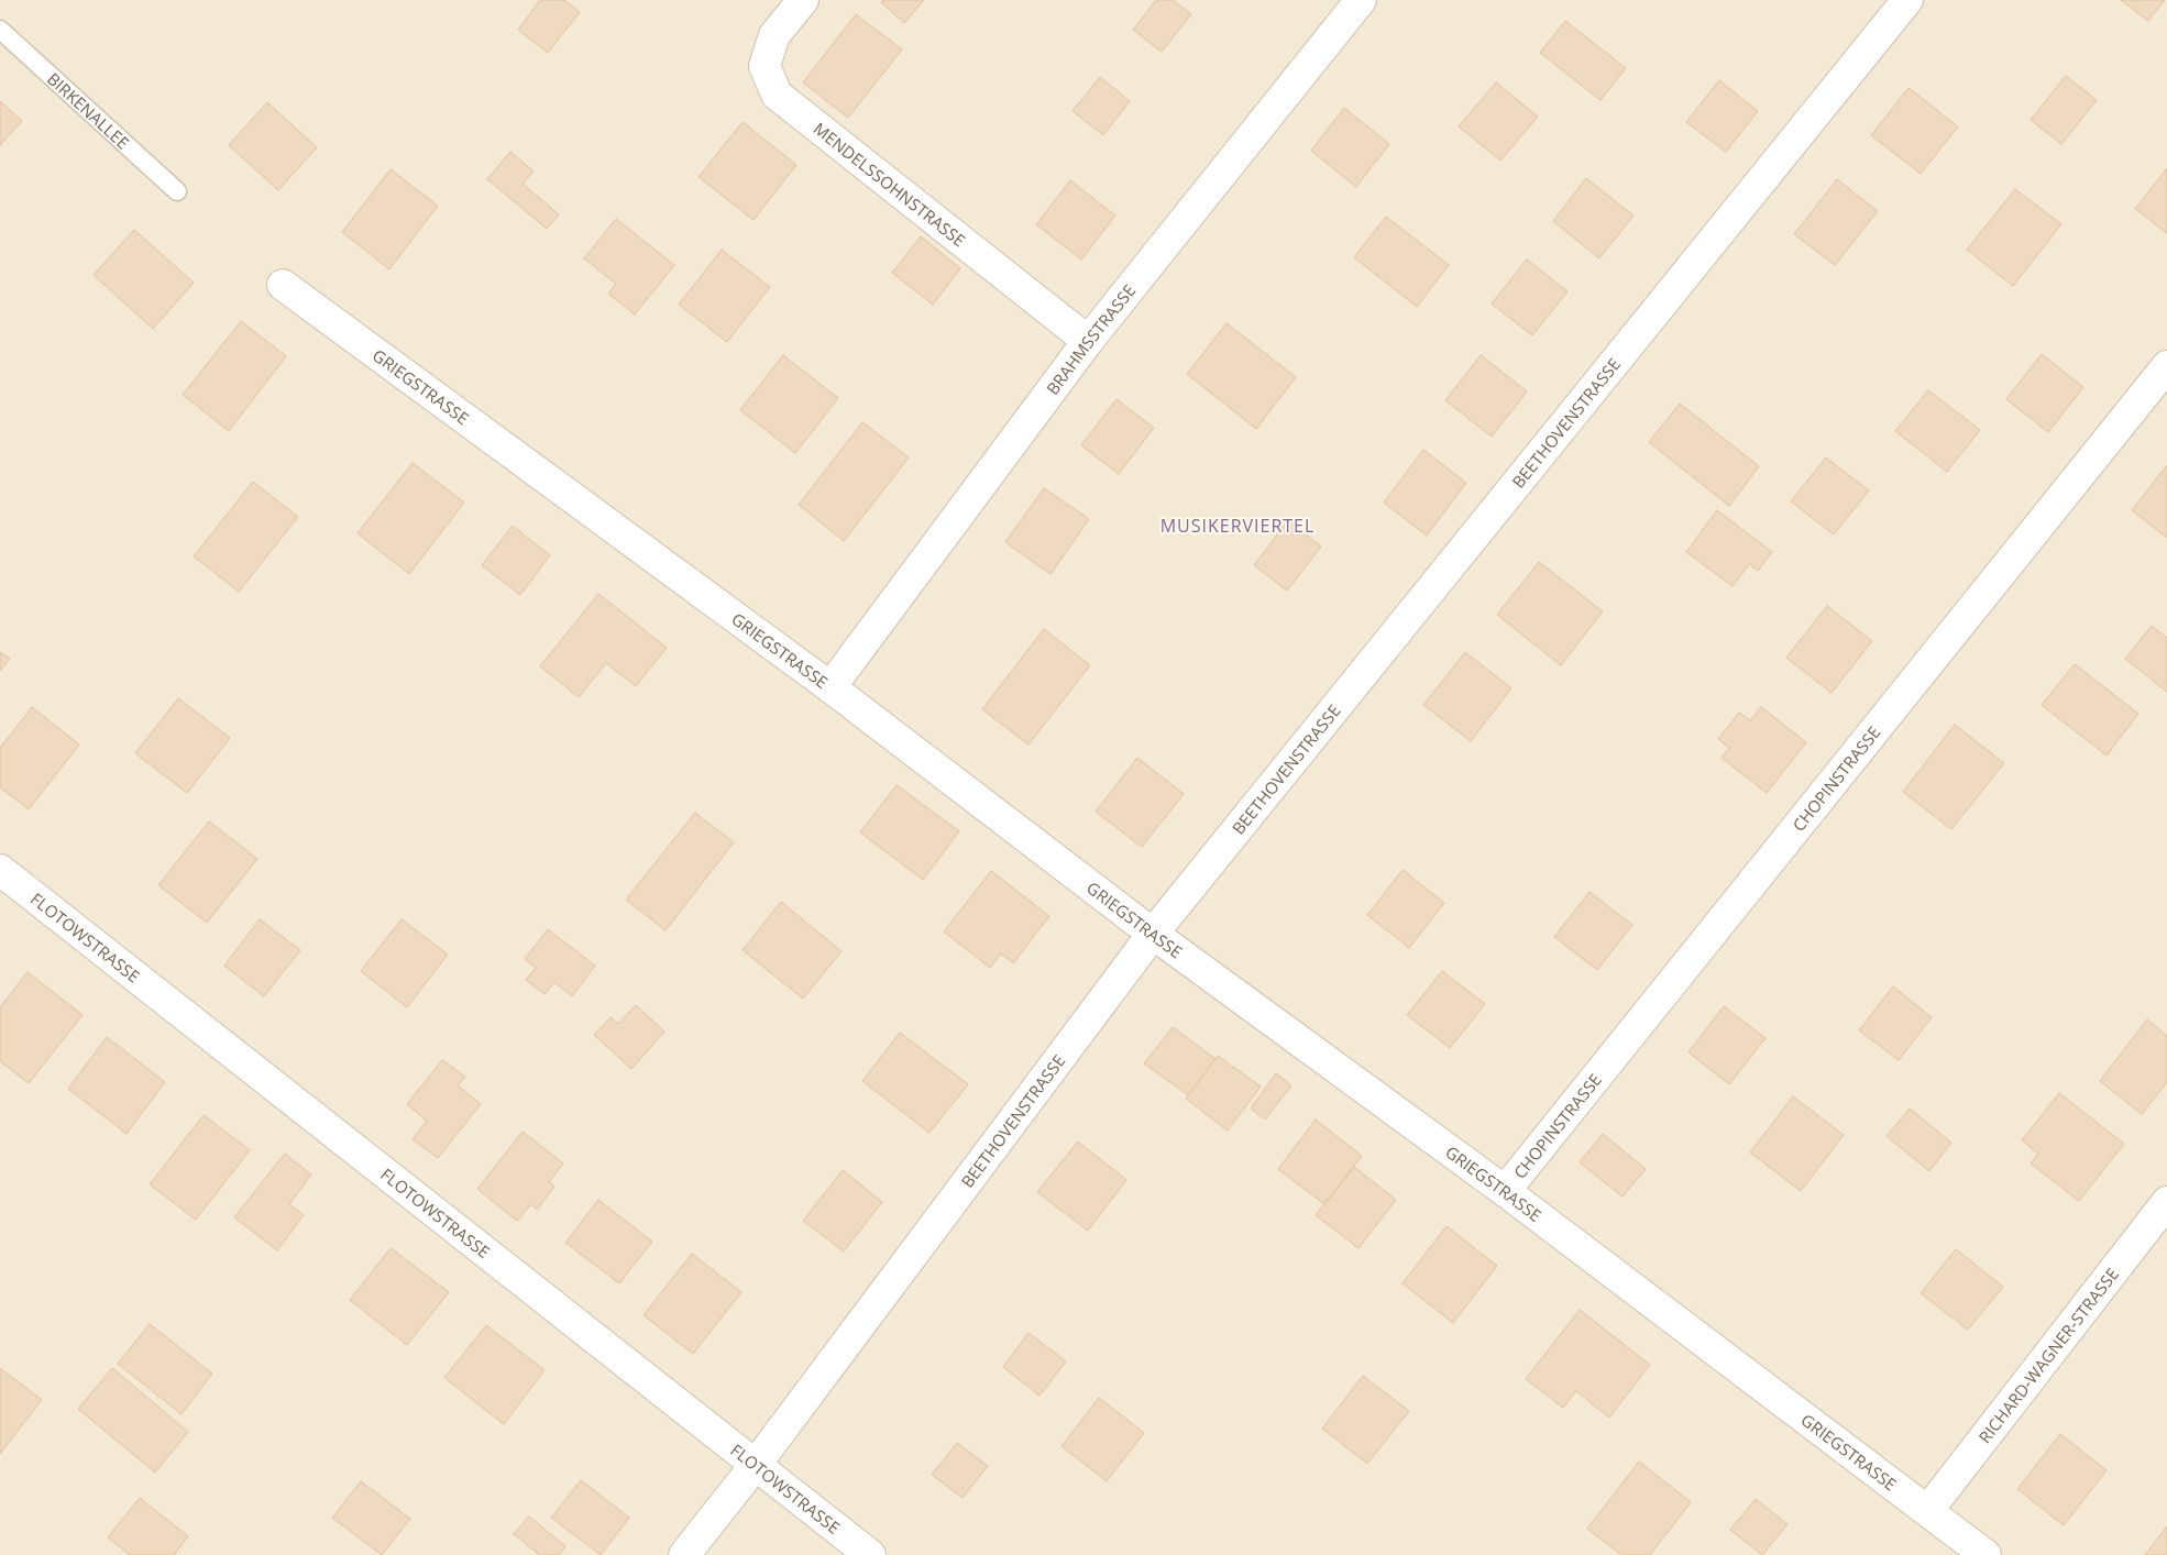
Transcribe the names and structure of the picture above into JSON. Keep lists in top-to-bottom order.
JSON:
{
  "streets": {
    "street": [
      "MENDELSSOHNSTRASSE",
      "BRAHMSSTRASSE",
      "GRIEGSTRASSE",
      "BEETHOVENSTRASSE",
      "CHOPINSTRASSE",
      "FLOTOWSTRASSE",
      "RICHARD-WAGNER-STRASSE"
    ],
    "lane": ["BIRKENALLEE"]
  },
  "crossings": [
    ["MENDELSSOHNSTRASSE", "BRAHMSSTRASSE"],
    ["BRAHMSSTRASSE", "GRIEGSTRASSE"],
    ["GRIEGSTRASSE", "BEETHOVENSTRASSE"],
    ["GRIEGSTRASSE", "CHOPINSTRASSE"],
    ["GRIEGSTRASSE", "RICHARD-WAGNER-STRASSE"],
    ["BEETHOVENSTRASSE", "FLOTOWSTRASSE"]
  ],
  "districts": ["MUSIKERVIERTEL"]
}
